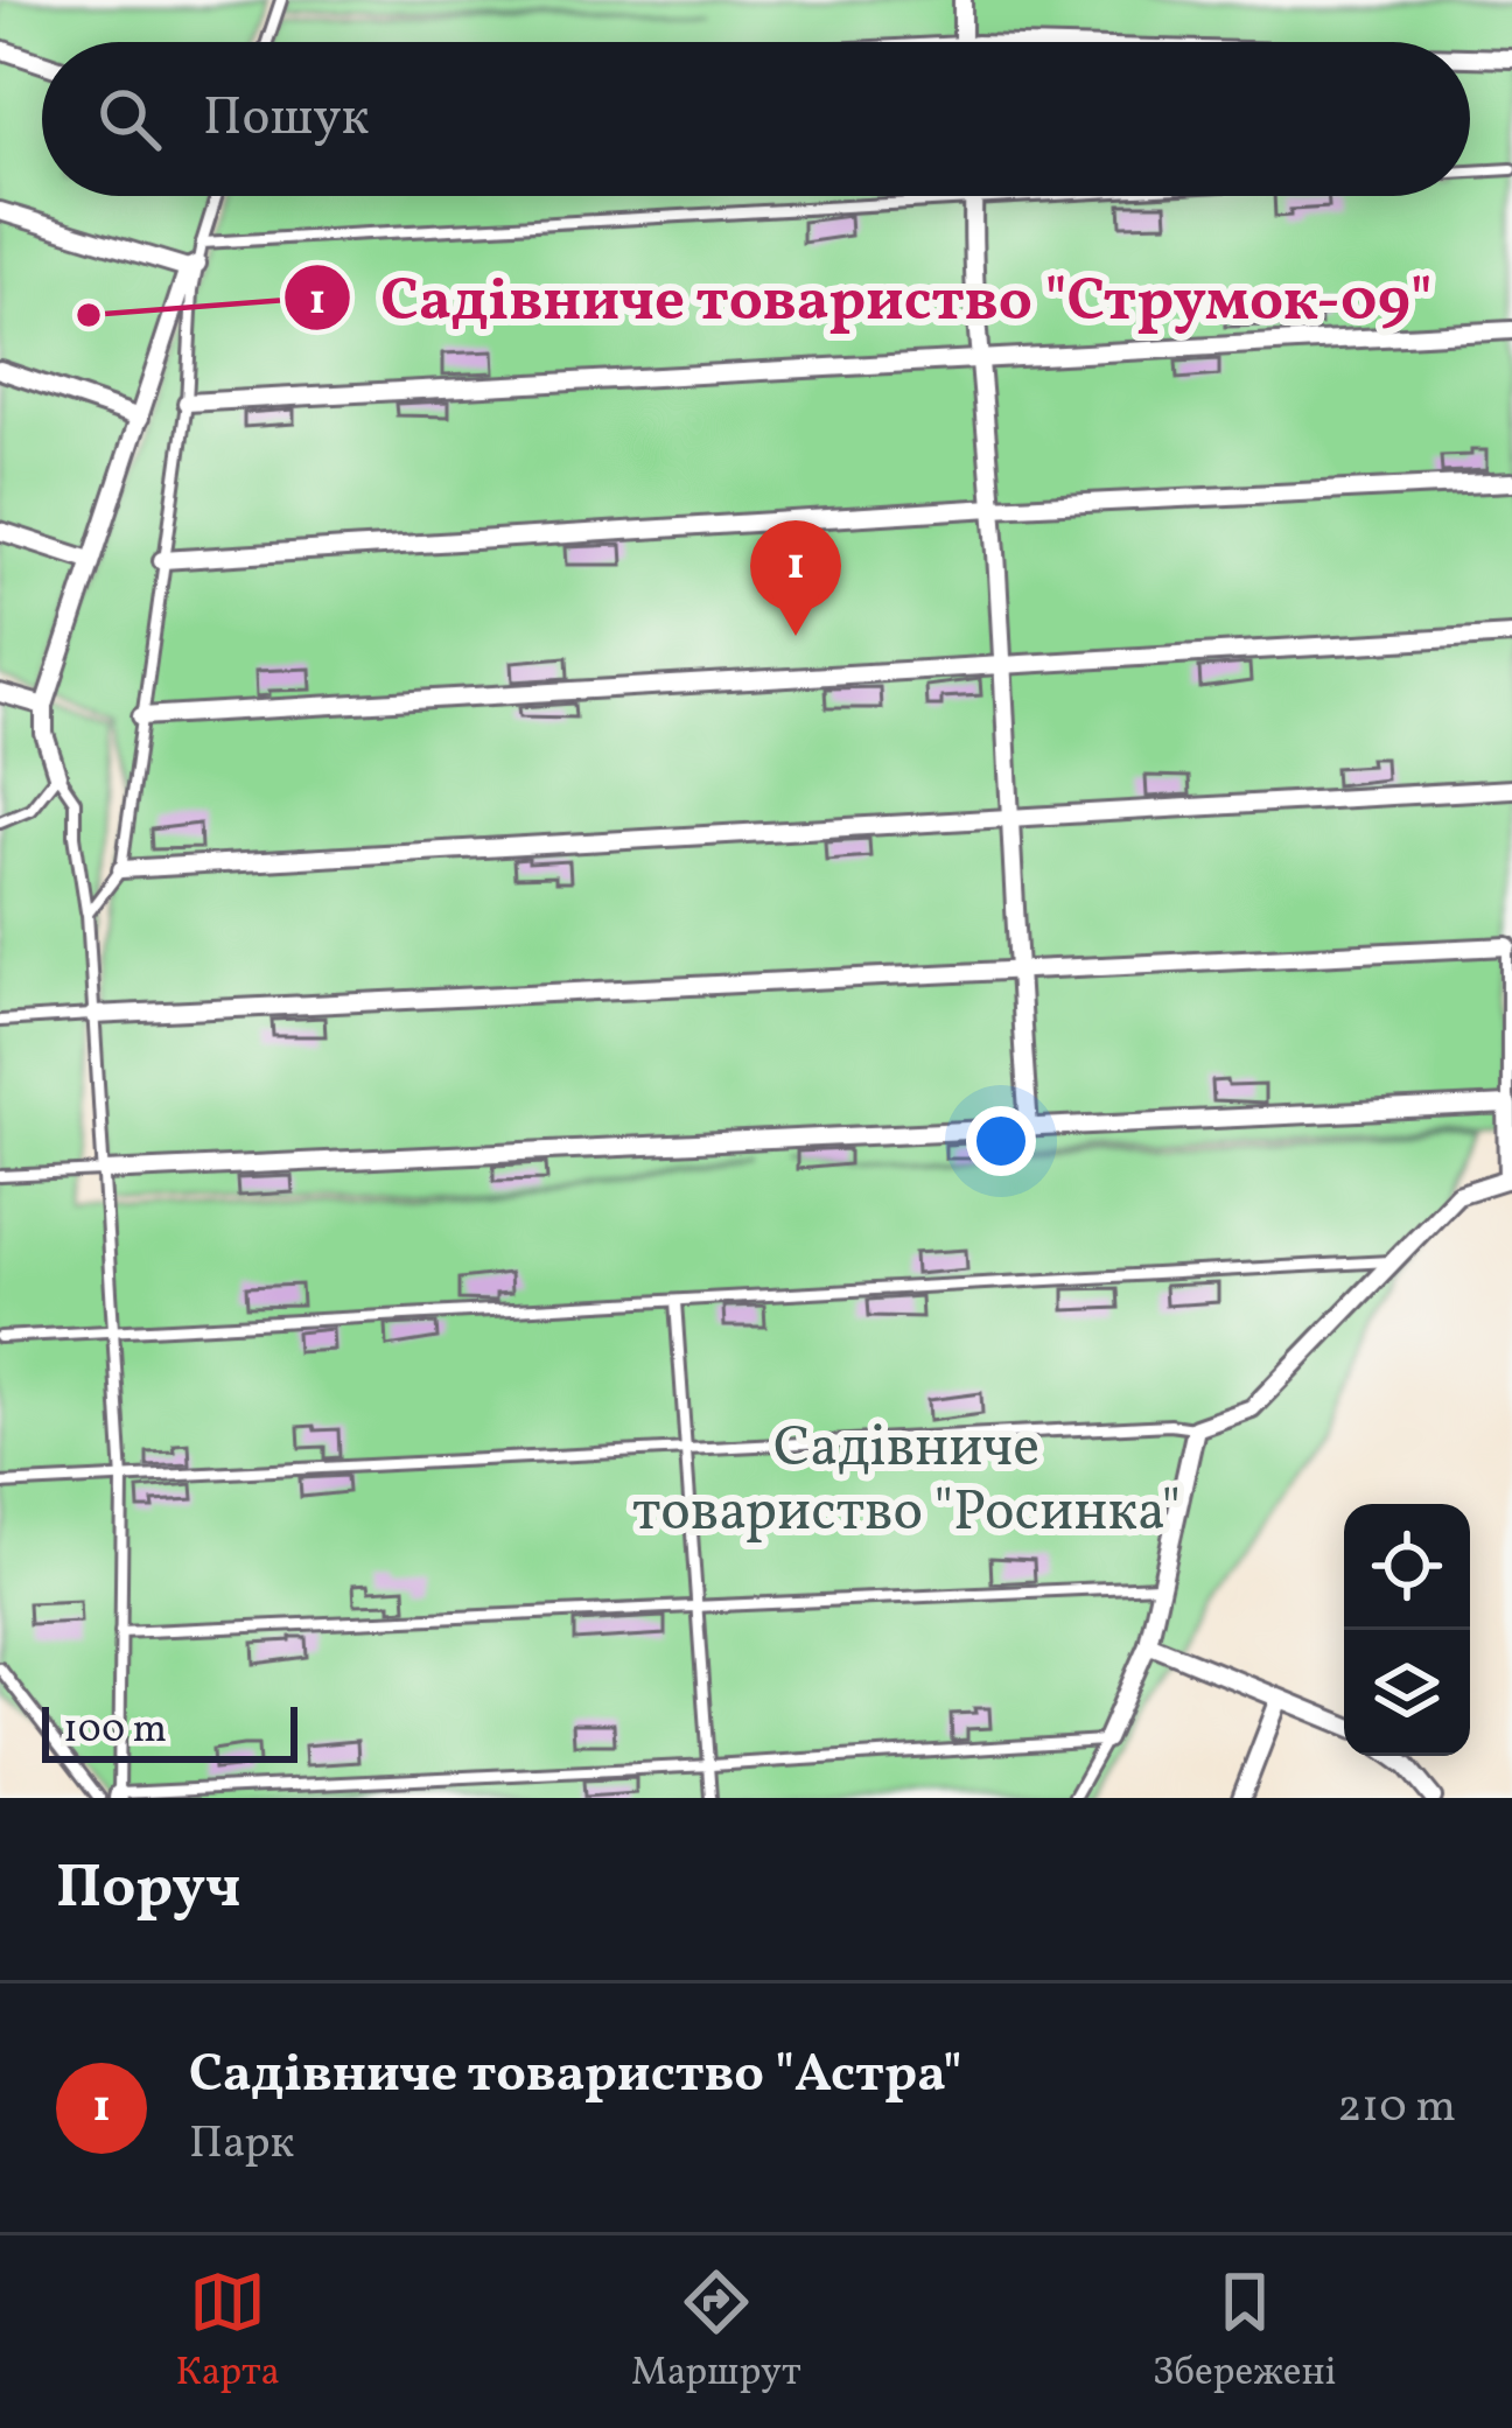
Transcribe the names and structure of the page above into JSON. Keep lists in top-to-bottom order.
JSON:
{
  "parks": ["Садівниче товариство \"Росинка\""],
  "places": ["Садівниче товариство \"Струмок-09\""],
  "scale_bar": "100 m",
  "page": {
    "search": "Пошук",
    "pins": "1",
    "scale": "100 m",
    "heading": "Поруч",
    "list": [
      {
        "mark": "1",
        "name": "Садівниче товариство \"Астра\"",
        "note": "Парк",
        "value": "210 m"
      }
    ],
    "nav": ["Карта", "Маршрут", "Збережені"]
  }
}
